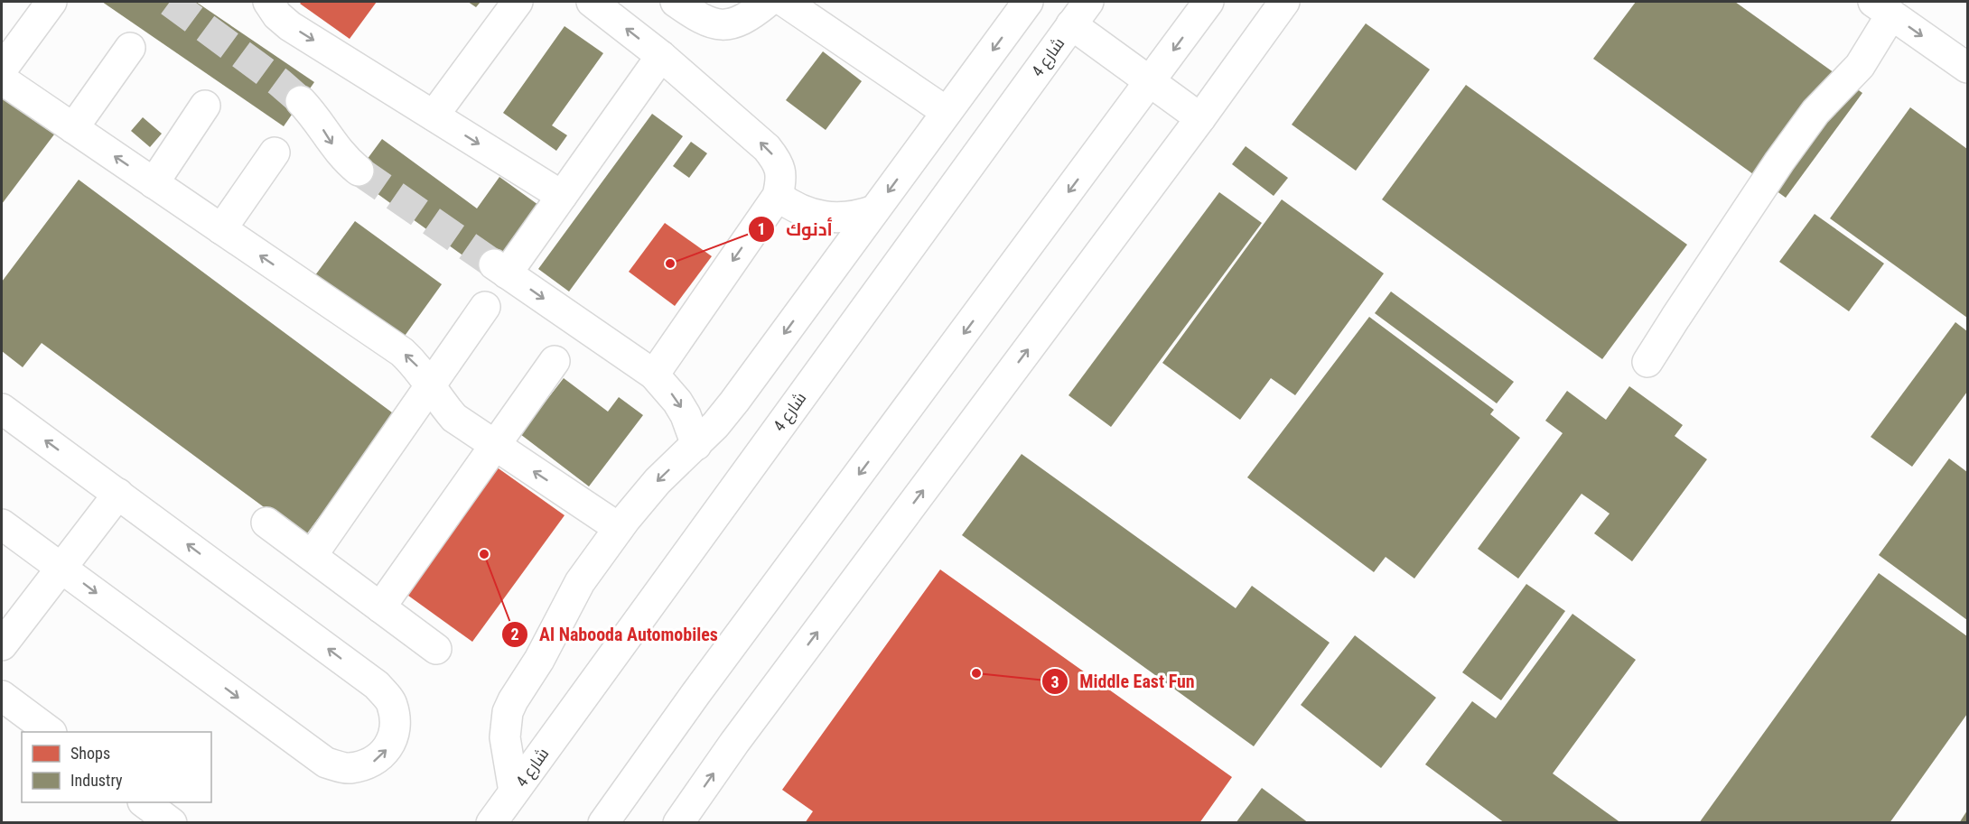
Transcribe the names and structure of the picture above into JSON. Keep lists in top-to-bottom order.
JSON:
{
  "streets": {
    "street": ["شارع 4"]
  },
  "places": ["أدنوك", "Al Nabooda Automobiles", "Middle East Fun"],
  "legend": ["Shops", "Industry"]
}
